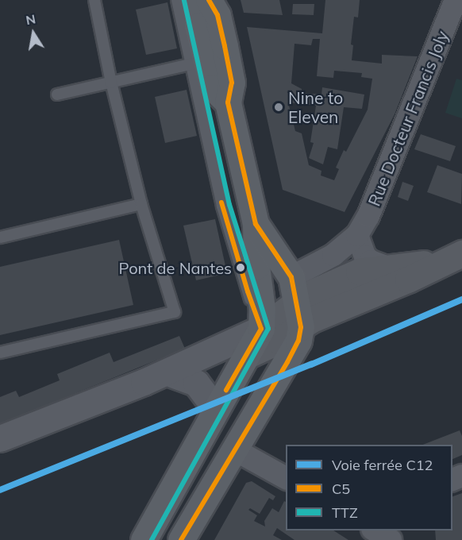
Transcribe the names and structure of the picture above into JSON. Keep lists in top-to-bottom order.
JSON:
{
  "streets": {
    "street": ["Rue Docteur Francis Joly"]
  },
  "places": ["Nine to Eleven", "Pont de Nantes"],
  "lines": ["transit line C5", "transit line TTZ", "rail line C12"],
  "legend": ["Voie ferrée C12", "C5", "TTZ"],
  "north": "top"
}
